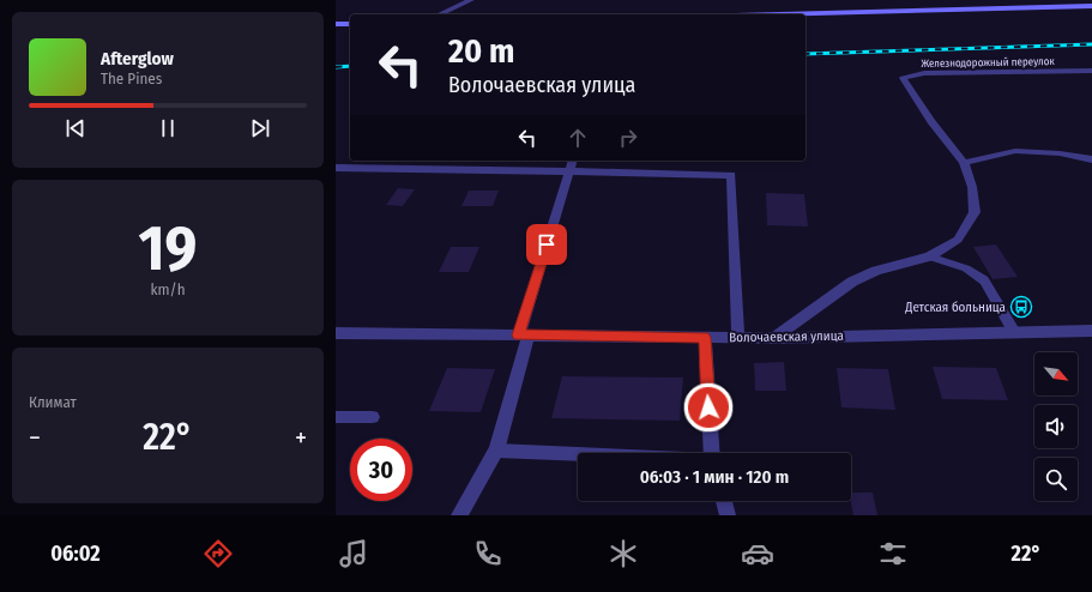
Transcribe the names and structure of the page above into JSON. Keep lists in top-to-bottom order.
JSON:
{
  "streets": {
    "street": ["Железнодорожный переулок", "Волочаевская улица"]
  },
  "places": {
    "bus stop": ["Детская больница"]
  },
  "north": "bottom right",
  "page": {
    "turn": ["20 m", "Волочаевская улица"],
    "song": ["Afterglow", "The Pines"],
    "tile": [
      ["19", "km/h"],
      "Климат"
    ],
    "heat": ["−", "22°", "+"],
    "limit": "30",
    "trip": "06:03 · 1 мин · 120 m",
    "tabs": ["06:02", "22°"]
  }
}
